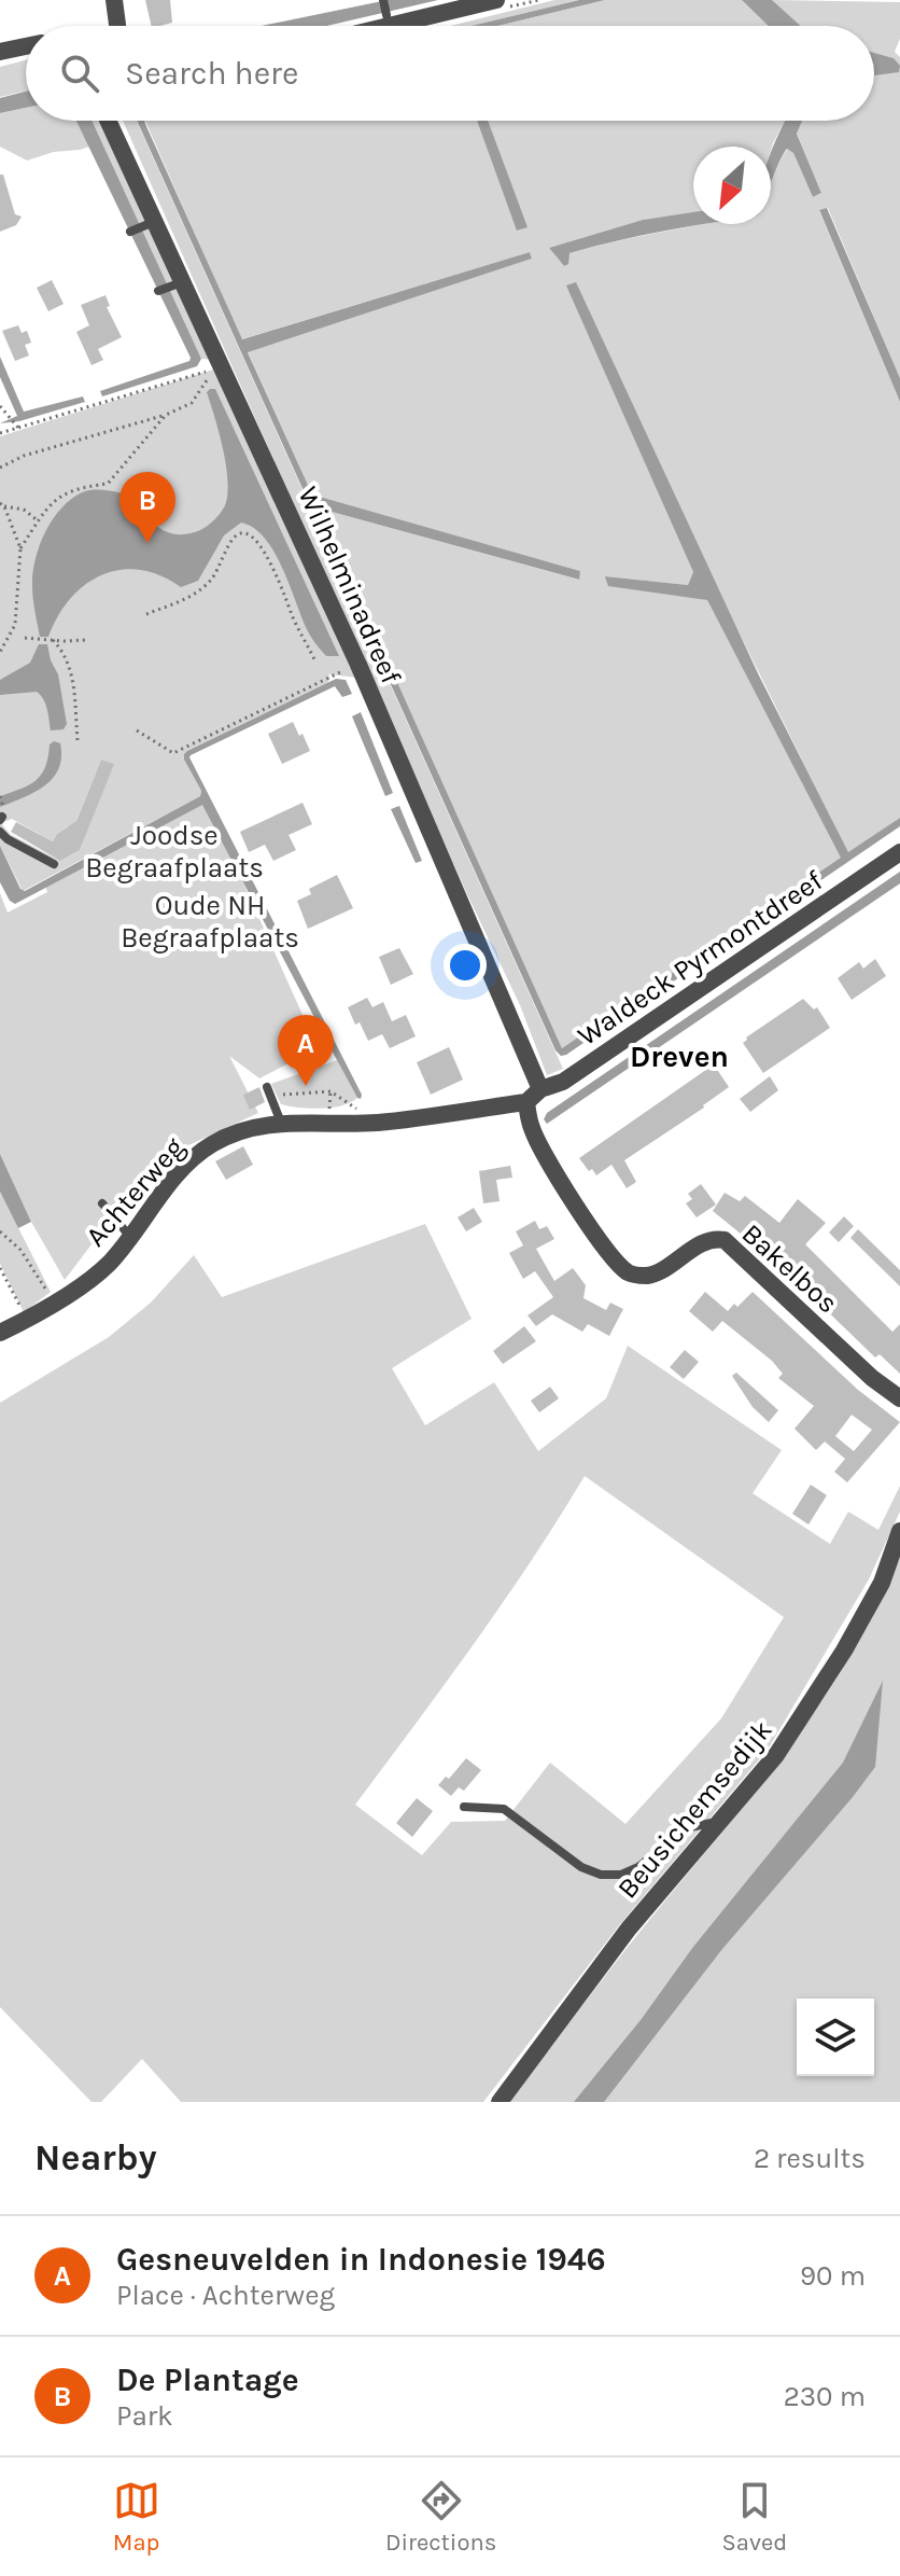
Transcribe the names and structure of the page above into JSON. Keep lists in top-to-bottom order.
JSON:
{
  "streets": {
    "street": [
      "Wilhelminadreef",
      "Waldeck Pyrmontdreef",
      "Achterweg",
      "Bakelbos",
      "Beusichemsedijk"
    ]
  },
  "crossings": [
    ["Wilhelminadreef", "Waldeck Pyrmontdreef"],
    ["Waldeck Pyrmontdreef", "Achterweg"],
    ["Waldeck Pyrmontdreef", "Bakelbos"],
    ["Achterweg", "Bakelbos"]
  ],
  "districts": ["Dreven"],
  "parks": ["Joodse Begraafplaats", "Oude NH Begraafplaats"],
  "north": "bottom left",
  "page": {
    "search": "Search here",
    "pins": ["B", "A"],
    "heading": ["Nearby", "2 results"],
    "list": [
      {
        "mark": "A",
        "name": "Gesneuvelden in Indonesie 1946",
        "note": "Place · Achterweg",
        "value": "90 m"
      },
      {
        "mark": "B",
        "name": "De Plantage",
        "note": "Park",
        "value": "230 m"
      }
    ],
    "nav": ["Map", "Directions", "Saved"]
  }
}
